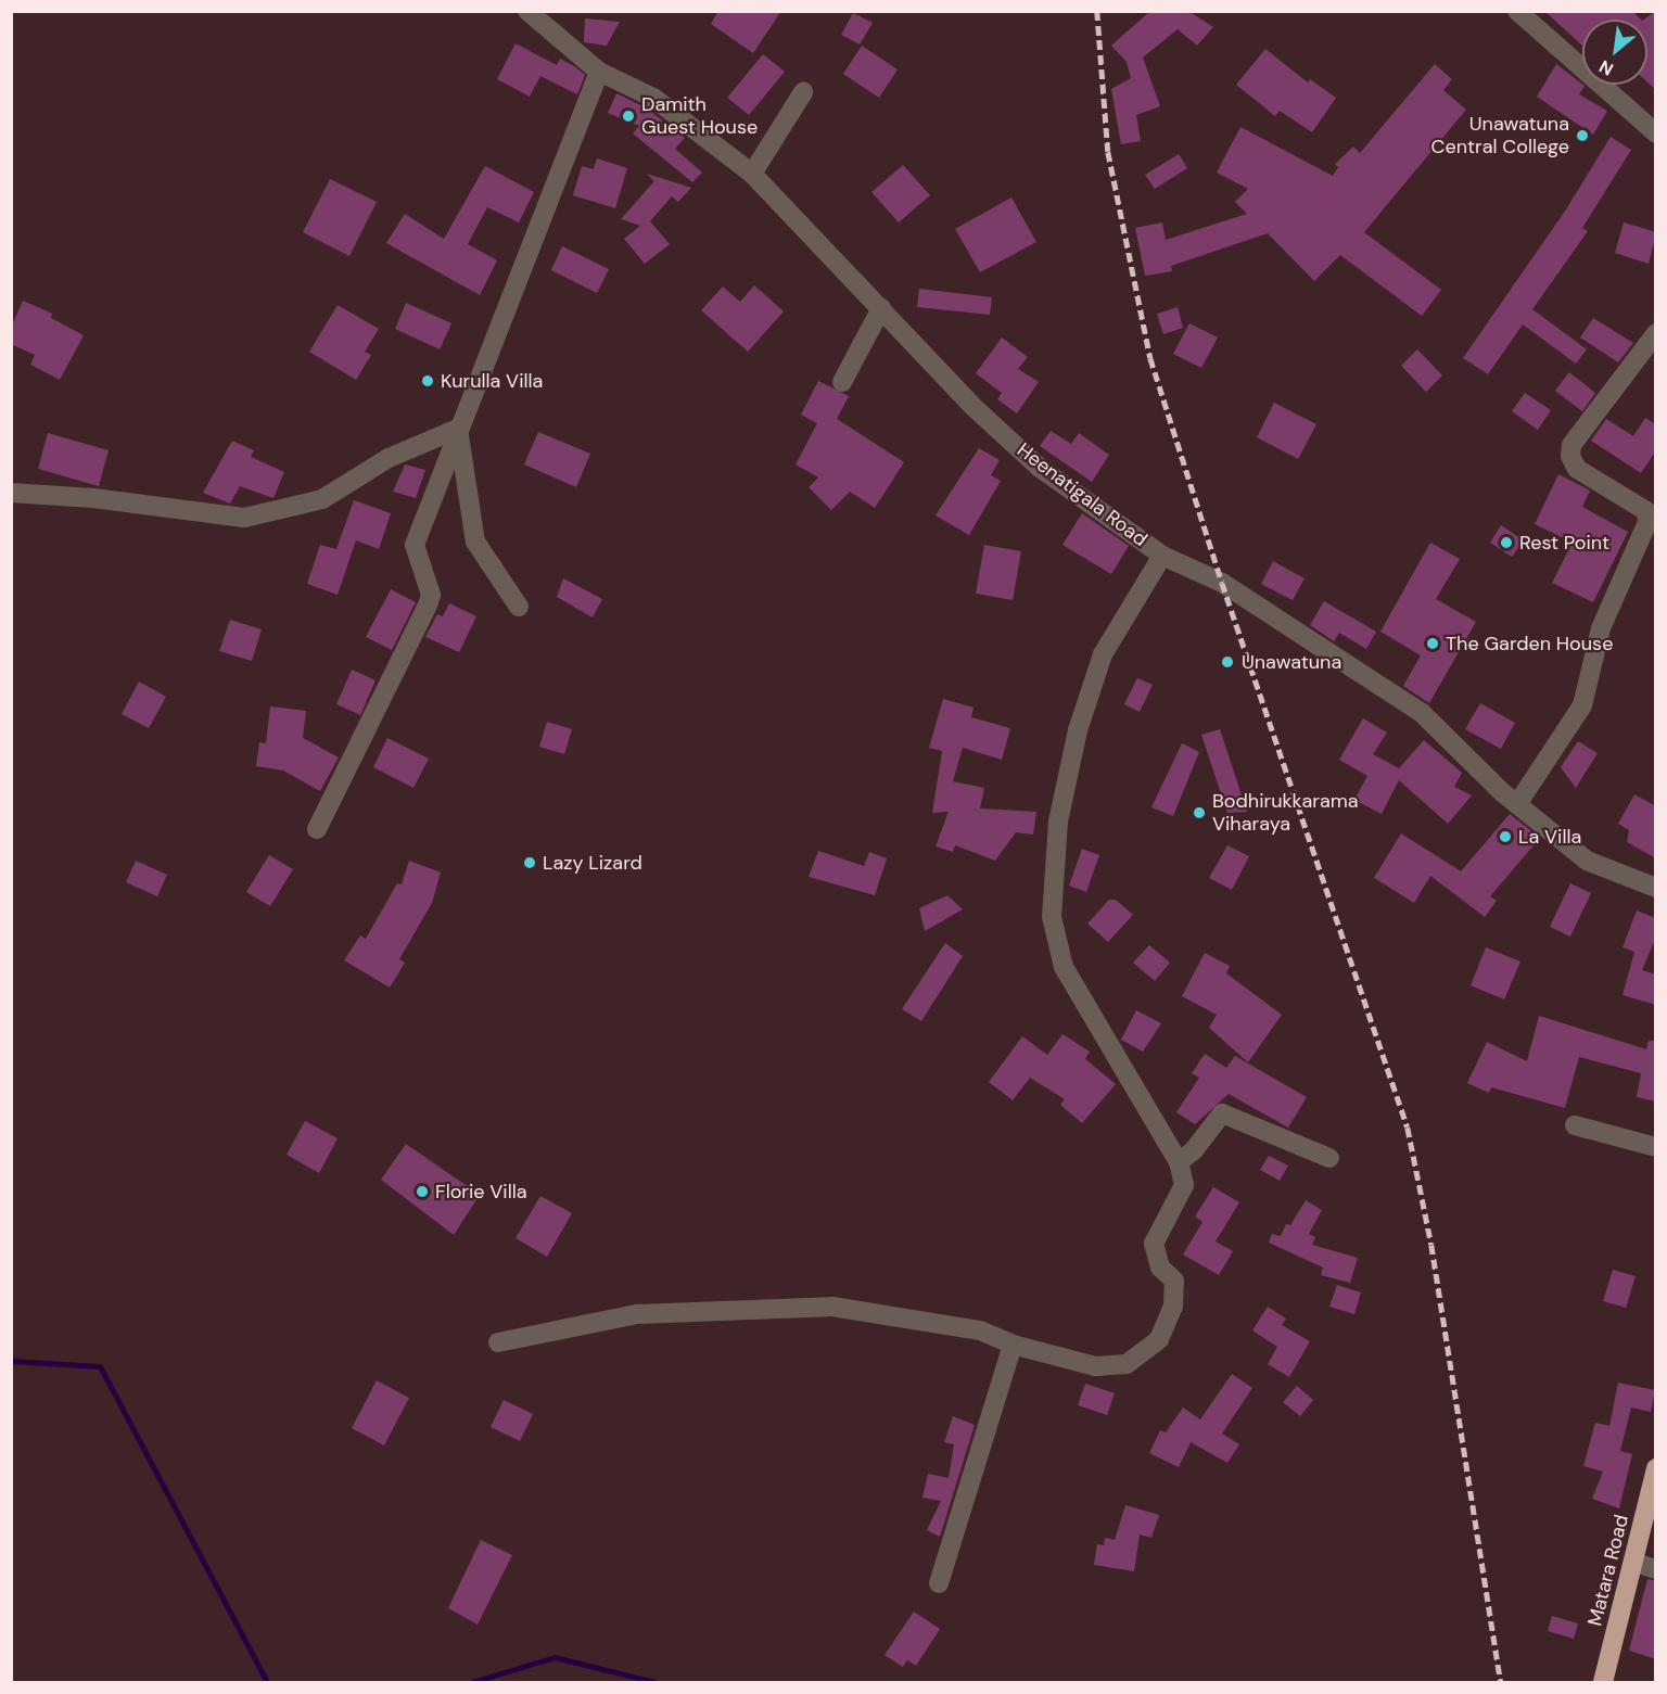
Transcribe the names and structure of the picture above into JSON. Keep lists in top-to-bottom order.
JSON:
{
  "streets": {
    "highway": ["Matara Road"],
    "street": ["Heenatigala Road"]
  },
  "places": [
    "Damith Guest House",
    "Unawatuna Central College",
    "Kurulla Villa",
    "Rest Point",
    "The Garden House",
    "Unawatuna",
    "Bodhirukkarama Viharaya",
    "La Villa",
    "Lazy Lizard",
    "Florie Villa"
  ],
  "north": "bottom left"
}
